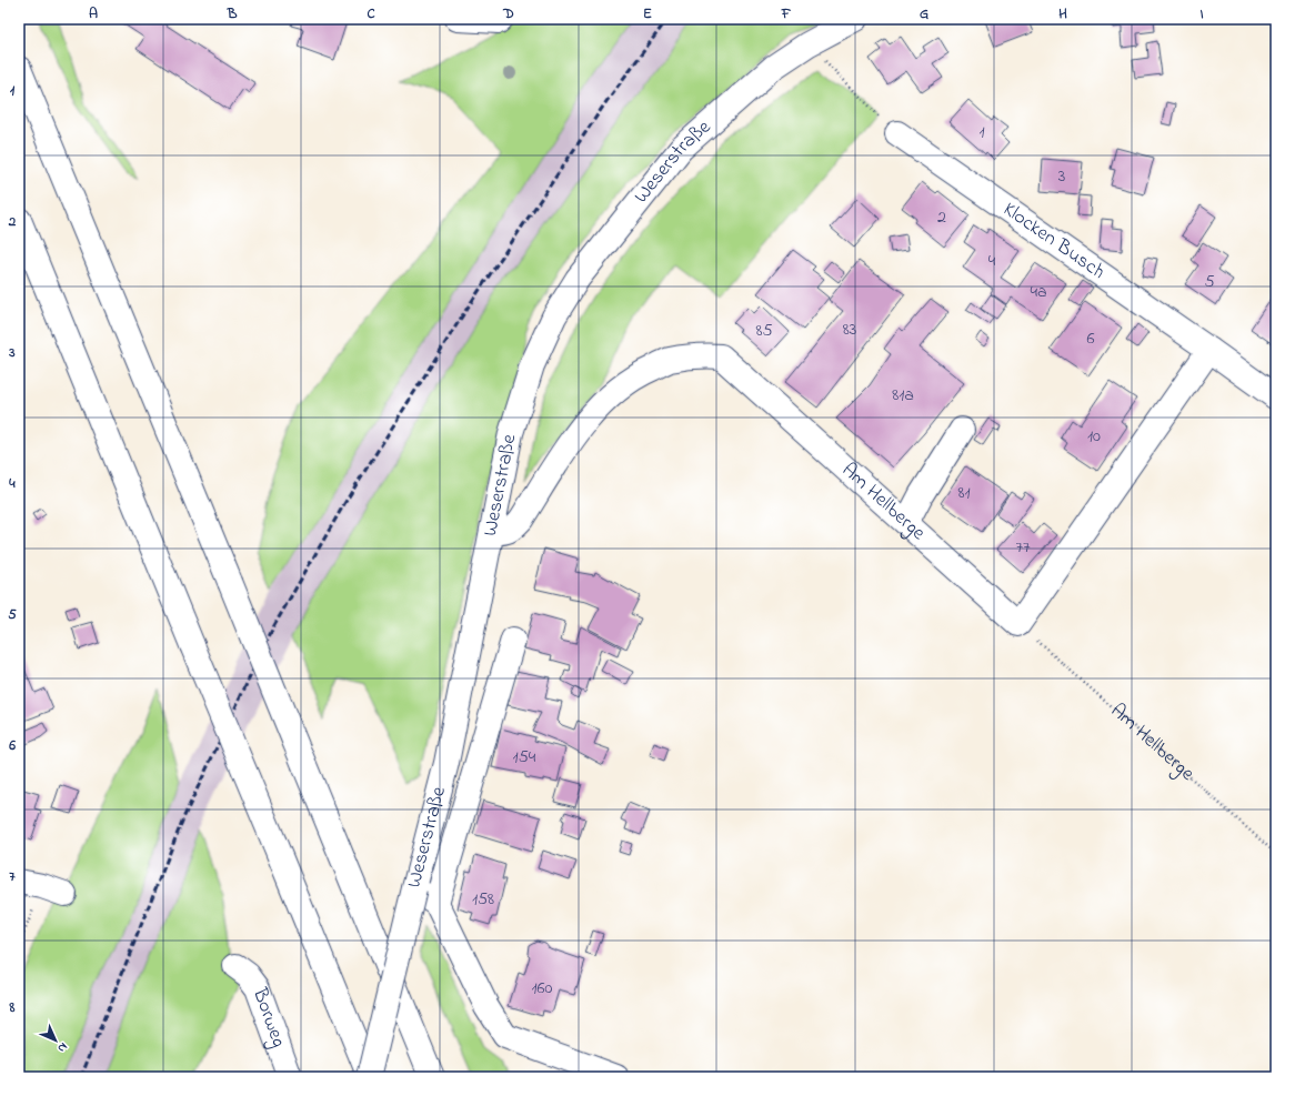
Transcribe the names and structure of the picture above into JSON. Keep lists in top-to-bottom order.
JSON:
{
  "streets": {
    "main road": [
      "Weserstraße",
      "Klocken Busch",
      "Am Hellberge",
      "Borweg"
    ]
  },
  "crossings": [
    ["Weserstraße", "Am Hellberge"]
  ],
  "house_numbers": [
    "1",
    "3",
    "2",
    "4",
    "5",
    "4a",
    "83",
    "85",
    "6",
    "81a",
    "10",
    "81",
    "77",
    "154",
    "158",
    "160"
  ],
  "north": "bottom right",
  "grid": {
    "columns": [
      "A",
      "B",
      "C",
      "D",
      "E",
      "F",
      "G",
      "H",
      "I"
    ],
    "rows": [
      "1",
      "2",
      "3",
      "4",
      "5",
      "6",
      "7",
      "8"
    ]
  }
}
